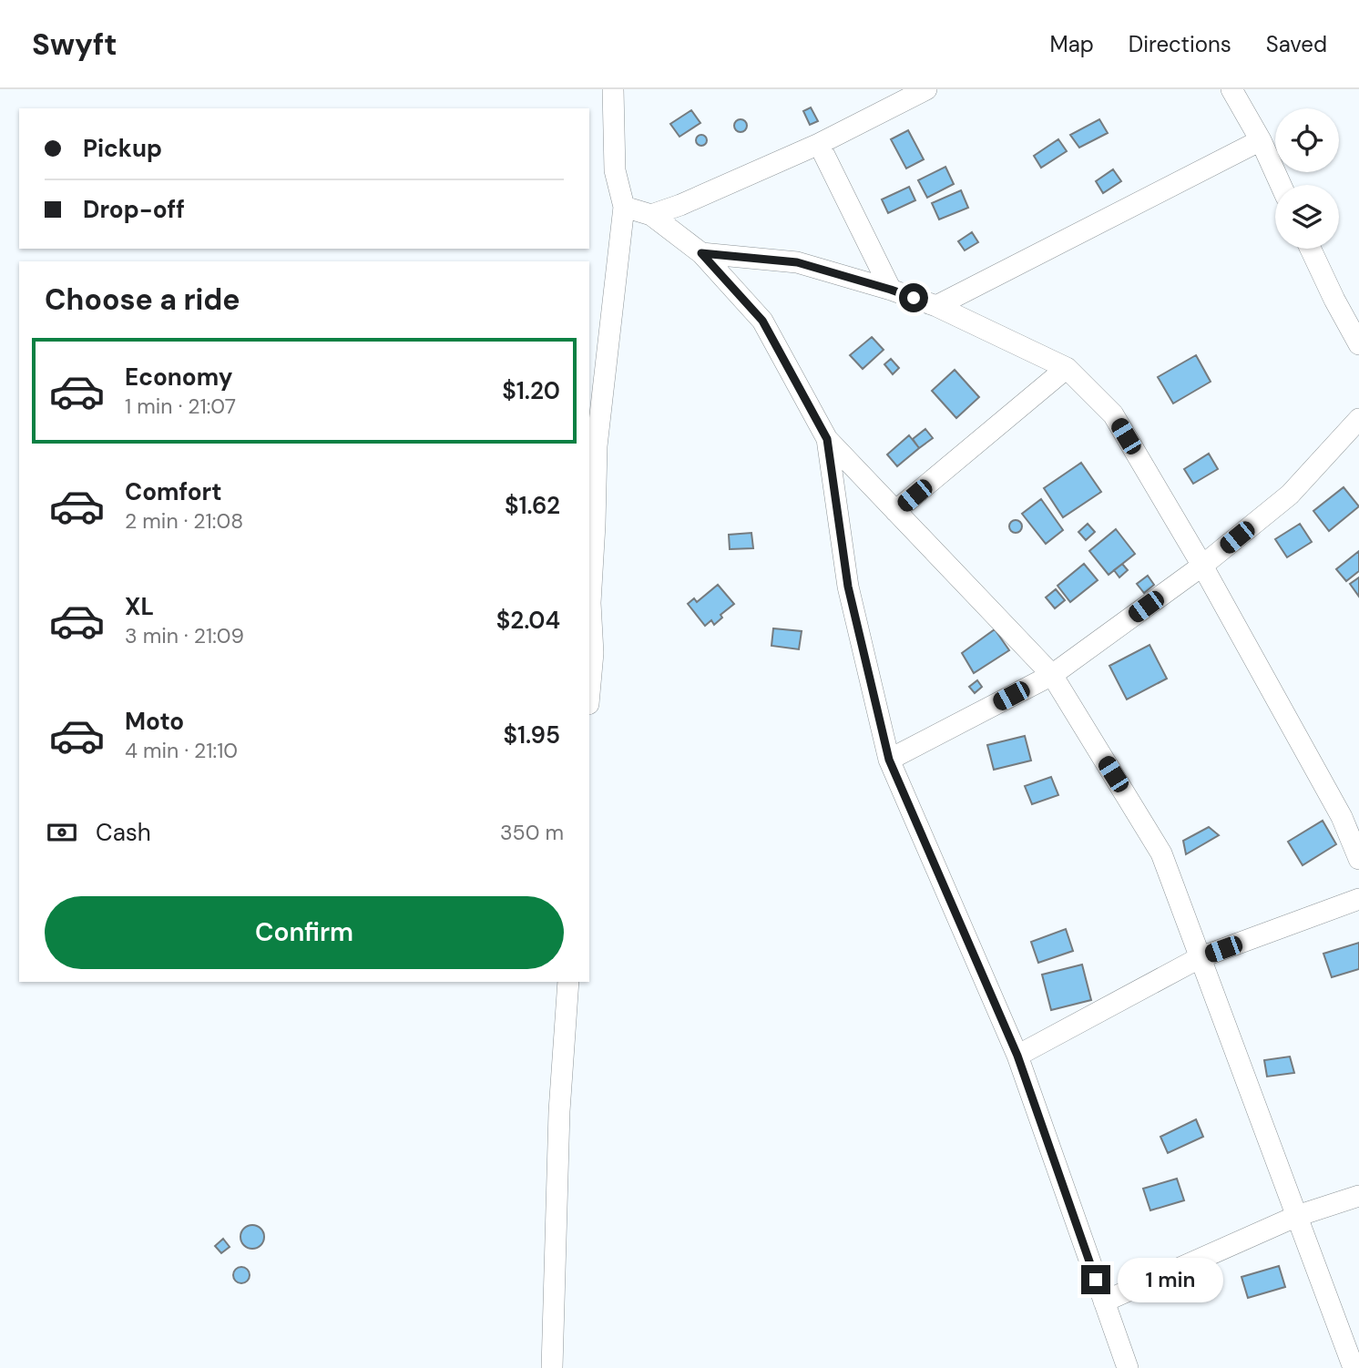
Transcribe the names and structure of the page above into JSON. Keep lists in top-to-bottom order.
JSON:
{
  "page": {
    "header": "Swyft",
    "nav": ["Map", "Directions", "Saved"],
    "banner": ["Pickup", "Drop-off"],
    "heading": "Choose a ride",
    "list": [
      {
        "name": "Economy",
        "note": "1 min · 21:07",
        "value": "$1.20"
      },
      {
        "name": "Comfort",
        "note": "2 min · 21:08",
        "value": "$1.62"
      },
      {
        "name": "XL",
        "note": "3 min · 21:09",
        "value": "$2.04"
      },
      {
        "name": "Moto",
        "note": "4 min · 21:10",
        "value": "$1.95"
      }
    ],
    "pay": ["Cash", "350 m"],
    "buttons": "Confirm",
    "bubble": "1 min"
  }
}
